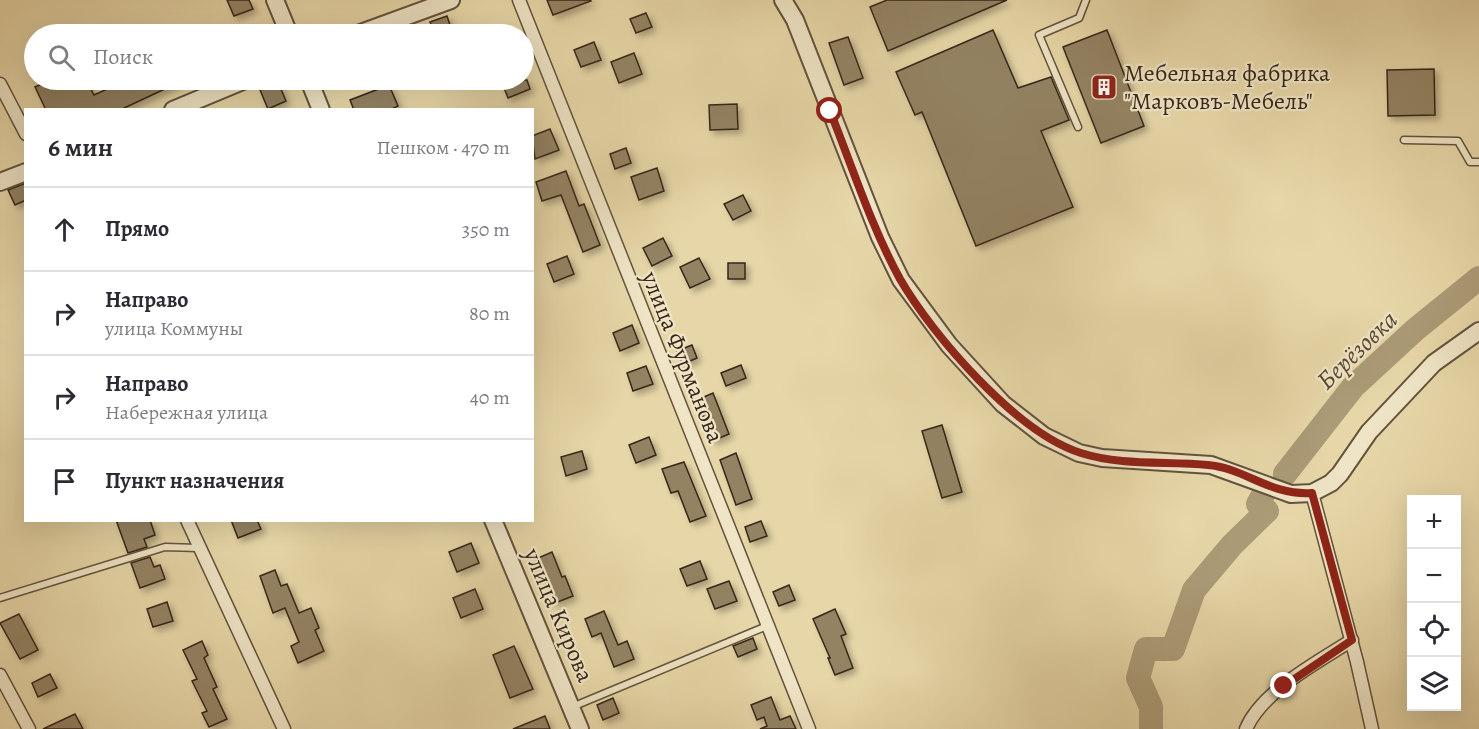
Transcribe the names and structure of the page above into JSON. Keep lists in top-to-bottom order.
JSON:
{
  "streets": {
    "street": ["улица Фурманова", "улица Кирова"]
  },
  "water": ["Берёзовка"],
  "places": {
    "building": ["Мебельная фабрика \"Марковъ-Мебель\""]
  },
  "page": {
    "search": "Поиск",
    "heading": ["6 мин", "Пешком · 470 m"],
    "list": [
      ["Прямо", "350 m"],
      ["Направо", "улица Коммуны", "80 m"],
      ["Направо", "Набережная улица", "40 m"],
      "Пункт назначения"
    ],
    "map_buttons": ["+", "−"]
  }
}
